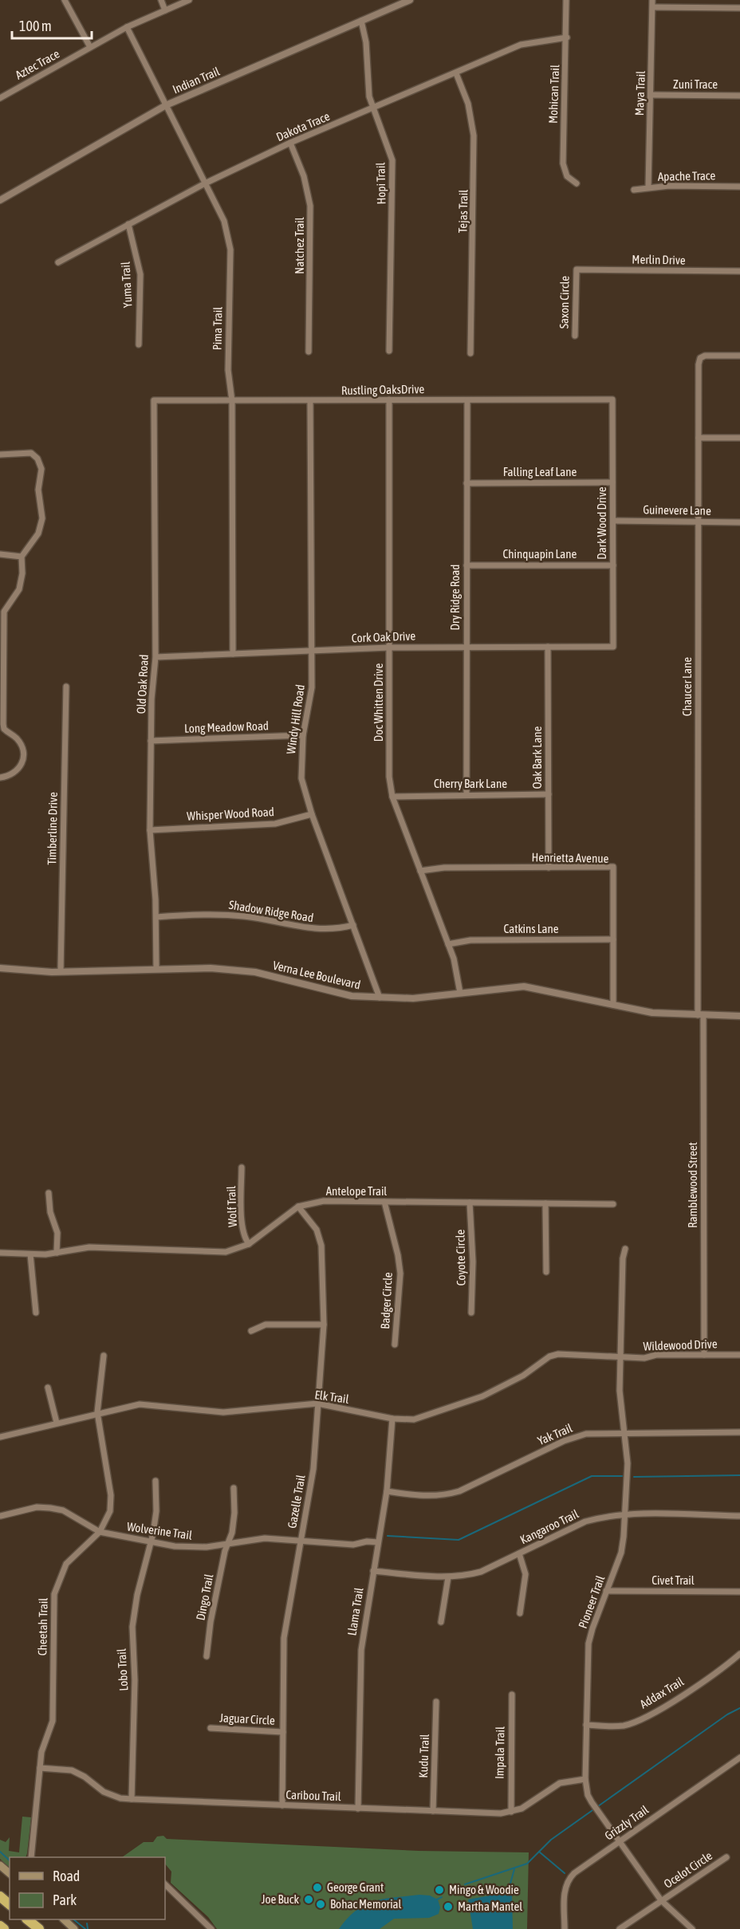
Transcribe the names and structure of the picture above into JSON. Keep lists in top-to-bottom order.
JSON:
{
  "streets": {
    "street": [
      "Aztec Trace",
      "Indian Trail",
      "Zuni Trace",
      "Maya Trail",
      "Mohican Trail",
      "Dakota Trace",
      "Apache Trace",
      "Hopi Trail",
      "Tejas Trail",
      "Natchez Trail",
      "Merlin Drive",
      "Yuma Trail",
      "Saxon Circle",
      "Pima Trail",
      "Rustling OaksDrive",
      "Falling Leaf Lane",
      "Guinevere Lane",
      "Dark Wood Drive",
      "Chinquapin Lane",
      "Dry Ridge Road",
      "Cork Oak Drive",
      "Old Oak Road",
      "Chaucer Lane",
      "Doc Whitten Drive",
      "Windy Hill Road",
      "Long Meadow Road",
      "Oak Bark Lane",
      "Cherry Bark Lane",
      "Whisper Wood Road",
      "Timberline Drive",
      "Henrietta Avenue",
      "Shadow Ridge Road",
      "Catkins Lane",
      "Verna Lee Boulevard",
      "Ramblewood Street",
      "Antelope Trail",
      "Wolf Trail",
      "Coyote Circle",
      "Badger Circle",
      "Wildewood Drive",
      "Elk Trail",
      "Yak Trail",
      "Gazelle Trail",
      "Kangaroo Trail",
      "Wolverine Trail",
      "Civet Trail",
      "Dingo Trail",
      "Pioneer Trail",
      "Llama Trail",
      "Cheetah Trail",
      "Lobo Trail",
      "Addax Trail",
      "Jaguar Circle",
      "Impala Trail",
      "Kudu Trail",
      "Caribou Trail",
      "Grizzly Trail",
      "Ocelot Circle"
    ]
  },
  "crossings": [
    ["Aztec Trace", "Pima Trail"],
    ["Indian Trail", "Hopi Trail"],
    ["Indian Trail", "Pima Trail"],
    ["Zuni Trace", "Maya Trail"],
    ["Maya Trail", "Apache Trace"],
    ["Mohican Trail", "Dakota Trace"],
    ["Dakota Trace", "Hopi Trail"],
    ["Dakota Trace", "Tejas Trail"],
    ["Dakota Trace", "Natchez Trail"],
    ["Dakota Trace", "Yuma Trail"],
    ["Dakota Trace", "Pima Trail"],
    ["Merlin Drive", "Saxon Circle"],
    ["Pima Trail", "Rustling OaksDrive"],
    ["Pima Trail", "Cork Oak Drive"],
    ["Rustling OaksDrive", "Dark Wood Drive"],
    ["Rustling OaksDrive", "Dry Ridge Road"],
    ["Rustling OaksDrive", "Old Oak Road"],
    ["Rustling OaksDrive", "Doc Whitten Drive"],
    ["Rustling OaksDrive", "Windy Hill Road"],
    ["Falling Leaf Lane", "Dark Wood Drive"],
    ["Falling Leaf Lane", "Dry Ridge Road"],
    ["Guinevere Lane", "Dark Wood Drive"],
    ["Guinevere Lane", "Chaucer Lane"],
    ["Dark Wood Drive", "Chinquapin Lane"],
    ["Dark Wood Drive", "Cork Oak Drive"],
    ["Chinquapin Lane", "Dry Ridge Road"],
    ["Dry Ridge Road", "Cork Oak Drive"],
    ["Dry Ridge Road", "Cherry Bark Lane"],
    ["Cork Oak Drive", "Old Oak Road"],
    ["Cork Oak Drive", "Doc Whitten Drive"],
    ["Cork Oak Drive", "Windy Hill Road"],
    ["Cork Oak Drive", "Oak Bark Lane"],
    ["Old Oak Road", "Long Meadow Road"],
    ["Old Oak Road", "Whisper Wood Road"],
    ["Old Oak Road", "Shadow Ridge Road"],
    ["Old Oak Road", "Verna Lee Boulevard"],
    ["Chaucer Lane", "Verna Lee Boulevard"],
    ["Chaucer Lane", "Ramblewood Street"],
    ["Doc Whitten Drive", "Cherry Bark Lane"],
    ["Doc Whitten Drive", "Henrietta Avenue"],
    ["Doc Whitten Drive", "Catkins Lane"],
    ["Doc Whitten Drive", "Verna Lee Boulevard"],
    ["Windy Hill Road", "Long Meadow Road"],
    ["Windy Hill Road", "Whisper Wood Road"],
    ["Windy Hill Road", "Shadow Ridge Road"],
    ["Windy Hill Road", "Verna Lee Boulevard"],
    ["Oak Bark Lane", "Cherry Bark Lane"],
    ["Oak Bark Lane", "Henrietta Avenue"],
    ["Timberline Drive", "Verna Lee Boulevard"],
    ["Henrietta Avenue", "Catkins Lane"],
    ["Henrietta Avenue", "Verna Lee Boulevard"],
    ["Verna Lee Boulevard", "Ramblewood Street"],
    ["Ramblewood Street", "Wildewood Drive"],
    ["Antelope Trail", "Wolf Trail"],
    ["Antelope Trail", "Coyote Circle"],
    ["Antelope Trail", "Badger Circle"],
    ["Antelope Trail", "Gazelle Trail"],
    ["Wildewood Drive", "Elk Trail"],
    ["Wildewood Drive", "Pioneer Trail"],
    ["Elk Trail", "Gazelle Trail"],
    ["Elk Trail", "Pioneer Trail"],
    ["Elk Trail", "Llama Trail"],
    ["Elk Trail", "Cheetah Trail"],
    ["Yak Trail", "Pioneer Trail"],
    ["Yak Trail", "Llama Trail"],
    ["Gazelle Trail", "Wolverine Trail"],
    ["Gazelle Trail", "Jaguar Circle"],
    ["Gazelle Trail", "Caribou Trail"],
    ["Kangaroo Trail", "Pioneer Trail"],
    ["Kangaroo Trail", "Llama Trail"],
    ["Wolverine Trail", "Dingo Trail"],
    ["Wolverine Trail", "Llama Trail"],
    ["Wolverine Trail", "Cheetah Trail"],
    ["Wolverine Trail", "Lobo Trail"],
    ["Civet Trail", "Pioneer Trail"],
    ["Pioneer Trail", "Addax Trail"],
    ["Pioneer Trail", "Caribou Trail"],
    ["Pioneer Trail", "Grizzly Trail"],
    ["Pioneer Trail", "Ocelot Circle"],
    ["Llama Trail", "Caribou Trail"],
    ["Cheetah Trail", "Caribou Trail"],
    ["Lobo Trail", "Caribou Trail"],
    ["Impala Trail", "Caribou Trail"],
    ["Kudu Trail", "Caribou Trail"]
  ],
  "places": [
    "George Grant",
    "Mingo & Woodie",
    "Joe Buck",
    "Bohac Memorial",
    "Martha Mantel"
  ],
  "legend": ["Road", "Park"],
  "scale_bar": "100 m"
}
